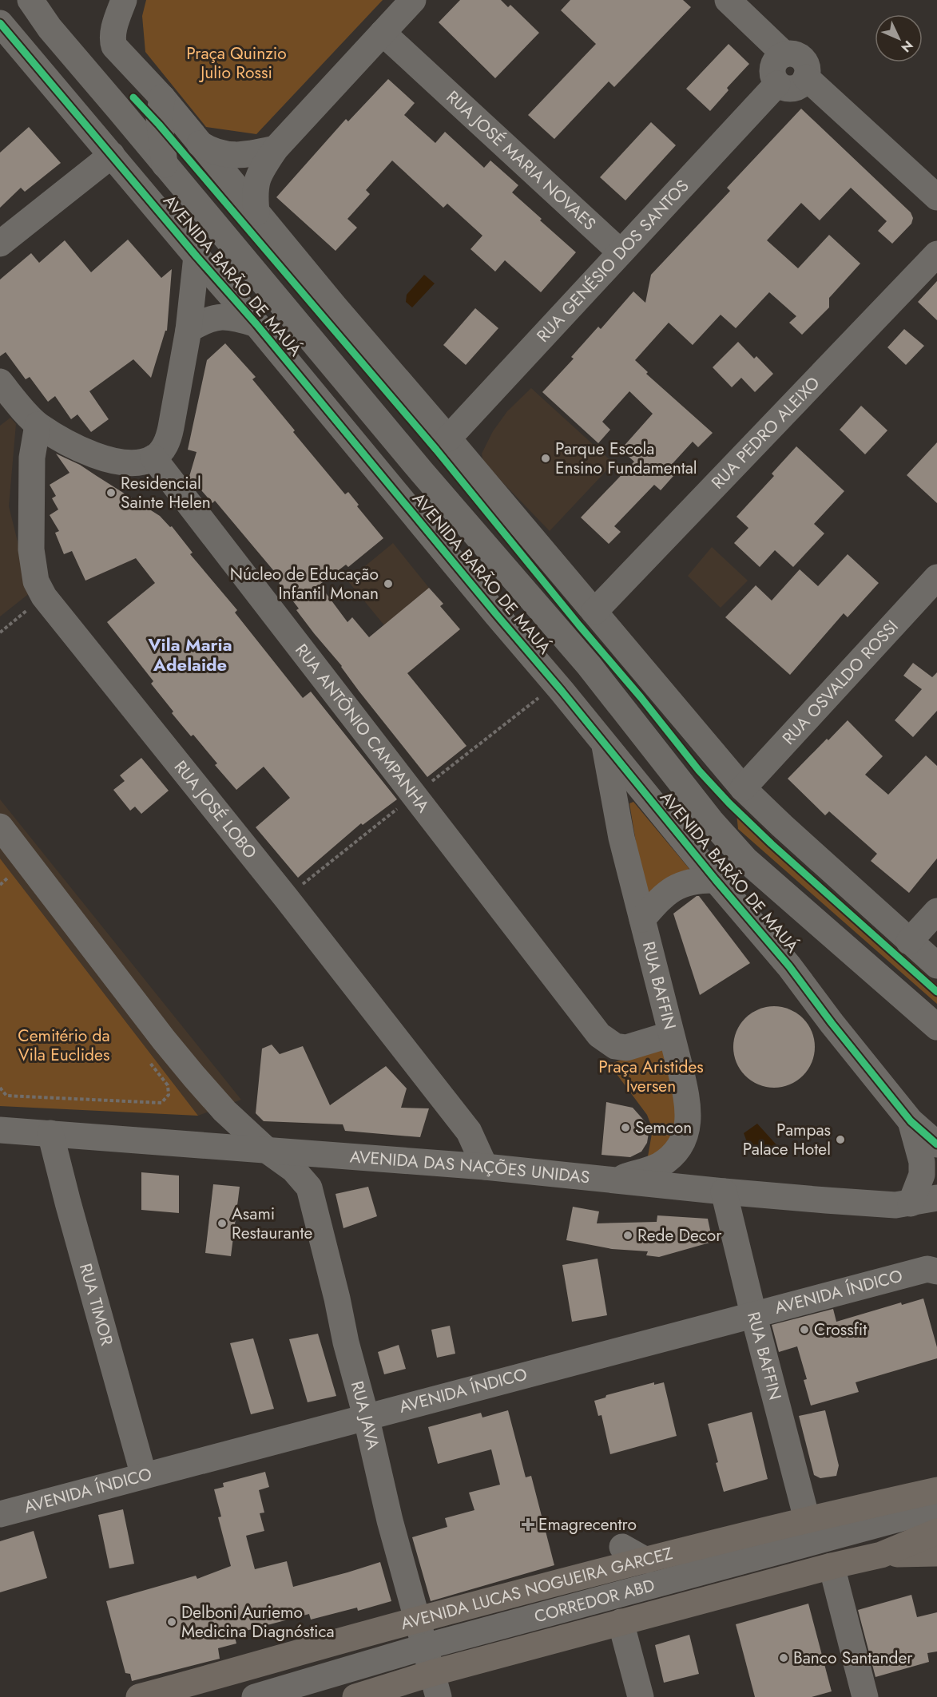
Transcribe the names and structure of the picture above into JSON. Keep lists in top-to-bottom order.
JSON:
{
  "streets": {
    "main road": ["AVENIDA LUCAS NOGUEIRA GARCEZ"],
    "street": [
      "RUA JOSÉ MARIA NOVAES",
      "RUA GENÉSIO DOS SANTOS",
      "AVENIDA BARÃO DE MAUÁ",
      "RUA PEDRO ALEIXO",
      "RUA OSVALDO ROSSI",
      "RUA ANTÔNIO CAMPANHA",
      "RUA JOSÉ LOBO",
      "RUA BAFFIN",
      "AVENIDA DAS NAÇÕES UNIDAS",
      "AVENIDA ÍNDICO",
      "RUA TIMOR",
      "RUA JAVA",
      "CORREDOR ABD"
    ]
  },
  "crossings": [
    ["RUA JOSÉ MARIA NOVAES", "RUA GENÉSIO DOS SANTOS"],
    ["AVENIDA BARÃO DE MAUÁ", "RUA BAFFIN"],
    ["AVENIDA BARÃO DE MAUÁ", "AVENIDA DAS NAÇÕES UNIDAS"],
    ["RUA ANTÔNIO CAMPANHA", "RUA BAFFIN"],
    ["RUA JOSÉ LOBO", "AVENIDA DAS NAÇÕES UNIDAS"],
    ["RUA BAFFIN", "AVENIDA DAS NAÇÕES UNIDAS"],
    ["RUA BAFFIN", "AVENIDA ÍNDICO"],
    ["RUA BAFFIN", "AVENIDA LUCAS NOGUEIRA GARCEZ"],
    ["AVENIDA DAS NAÇÕES UNIDAS", "RUA TIMOR"],
    ["AVENIDA DAS NAÇÕES UNIDAS", "RUA JAVA"],
    ["AVENIDA ÍNDICO", "RUA TIMOR"],
    ["AVENIDA ÍNDICO", "RUA JAVA"],
    ["RUA JAVA", "AVENIDA LUCAS NOGUEIRA GARCEZ"],
    ["RUA JAVA", "CORREDOR ABD"]
  ],
  "districts": ["Vila Maria Adelaide"],
  "parks": ["Praça Quinzio Julio Rossi", "Cemitério da Vila Euclides", "Praça Aristides Iversen"],
  "places": {
    "other": [
      "Parque Escola Ensino Fundamental",
      "Residencial Sainte Helen",
      "Núcleo de Educação Infantil Monan",
      "Semcon",
      "Pampas Palace Hotel",
      "Asami Restaurante",
      "Rede Decor",
      "Crossfit",
      "Delboni Auriemo Medicina Diagnóstica",
      "Banco Santander"
    ],
    "health": ["Emagrecentro"]
  },
  "north": "bottom right"
}
